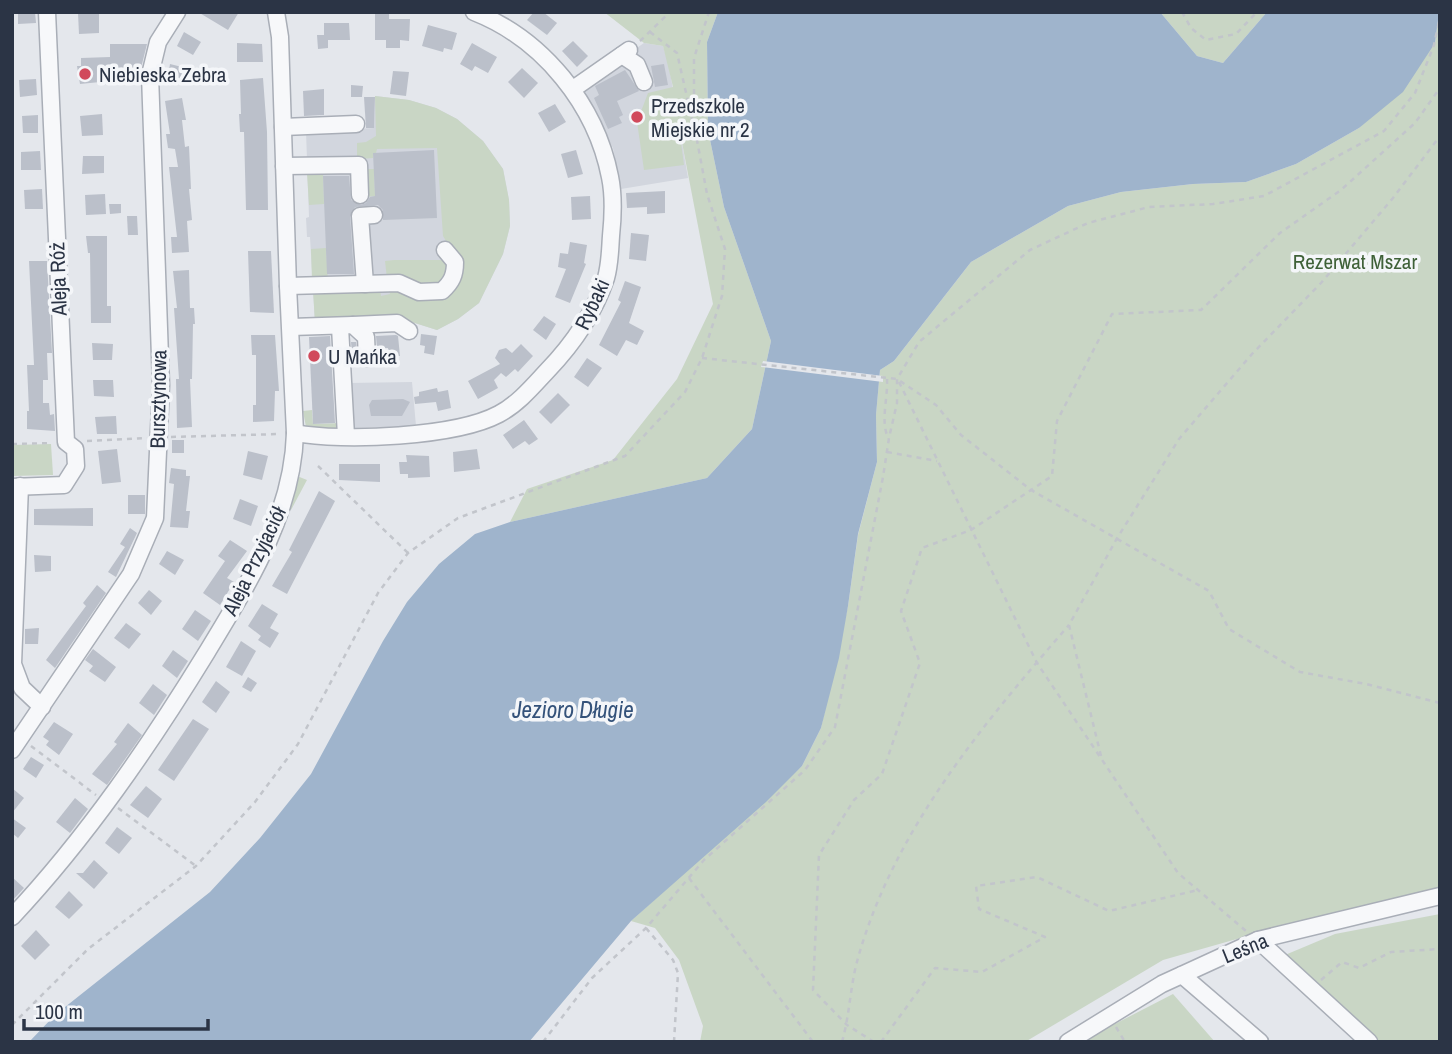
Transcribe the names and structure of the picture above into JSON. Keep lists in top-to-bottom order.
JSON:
{
  "streets": {
    "street": [
      "Aleja Róż",
      "Rybaki",
      "Bursztynowa",
      "Aleja Przyjaciół",
      "Leśna"
    ]
  },
  "crossings": [
    ["Rybaki", "Aleja Przyjaciół"]
  ],
  "water": ["Jezioro Długie"],
  "parks": ["Rezerwat Mszar"],
  "places": ["Niebieska Zebra", "Przedszkole Miejskie nr 2", "U Mańka"],
  "scale_bar": "100 m"
}
